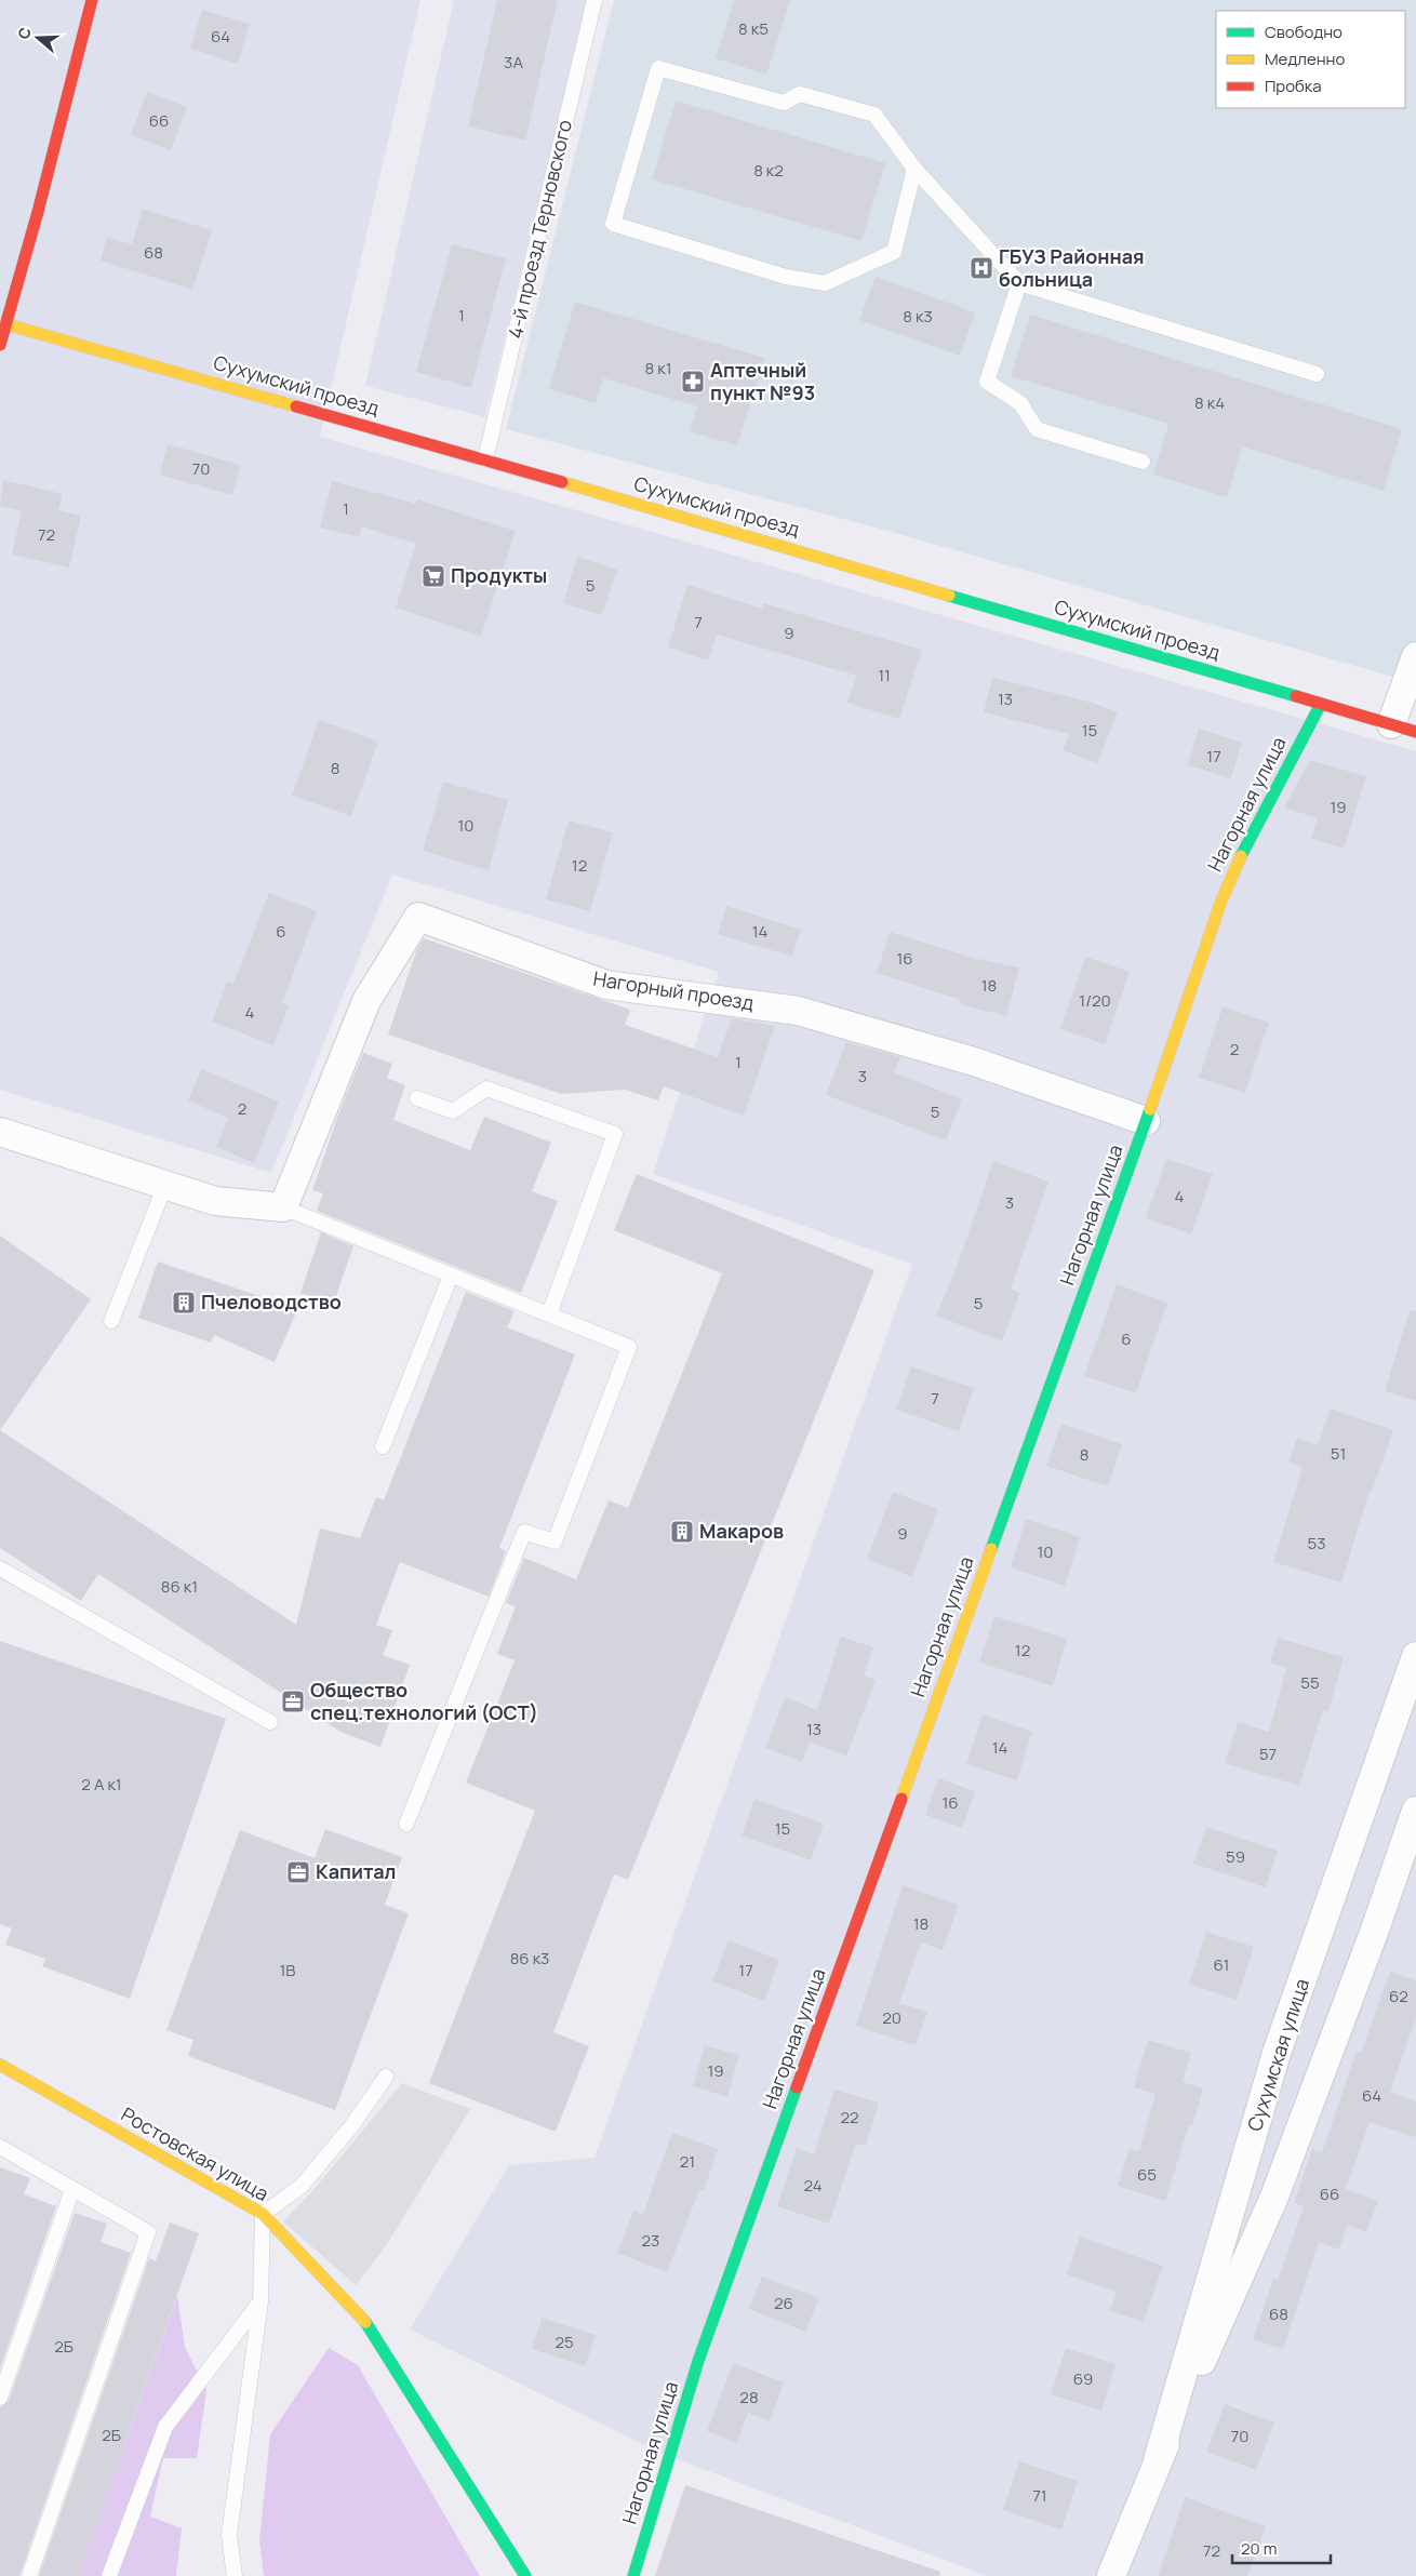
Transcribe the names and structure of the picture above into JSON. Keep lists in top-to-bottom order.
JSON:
{
  "streets": {
    "street": [
      "Сухумский проезд",
      "Нагорная улица",
      "Нагорный проезд",
      "Сухумская улица",
      "Ростовская улица"
    ],
    "lane": ["4-й проезд Терновского"]
  },
  "crossings": [
    ["4-й проезд Терновского", "Сухумский проезд"],
    ["Сухумский проезд", "Нагорная улица"],
    ["Нагорная улица", "Нагорный проезд"]
  ],
  "places": {
    "hospital": ["ГБУЗ Районная больница"],
    "pharmacy": ["Аптечный пункт №93"],
    "supermarket": ["Продукты"],
    "building": ["Пчеловодство", "Макаров"],
    "office": ["Общество спец.технологий (ОСТ)", "Капитал"]
  },
  "house_numbers": [
    "8 к5",
    "64",
    "3А",
    "66",
    "8 к2",
    "68",
    "1",
    "8 к3",
    "8 к1",
    "8 к4",
    "70",
    "1",
    "72",
    "5",
    "7",
    "9",
    "11",
    "13",
    "15",
    "17",
    "8",
    "19",
    "10",
    "12",
    "6",
    "14",
    "16",
    "18",
    "1/20",
    "4",
    "2",
    "1",
    "3",
    "2",
    "5",
    "4",
    "3",
    "5",
    "6",
    "7",
    "51",
    "8",
    "9",
    "53",
    "10",
    "86 к1",
    "12",
    "55",
    "13",
    "14",
    "57",
    "2 А к1",
    "16",
    "15",
    "59",
    "18",
    "86 к3",
    "61",
    "1В",
    "17",
    "62",
    "20",
    "19",
    "64",
    "22",
    "21",
    "65",
    "24",
    "66",
    "23",
    "26",
    "68",
    "25",
    "2Б",
    "69",
    "28",
    "2Б",
    "70",
    "71",
    "72"
  ],
  "legend": ["Свободно", "Медленно", "Пробка"],
  "scale_bar": "20 m",
  "north": "left"
}
